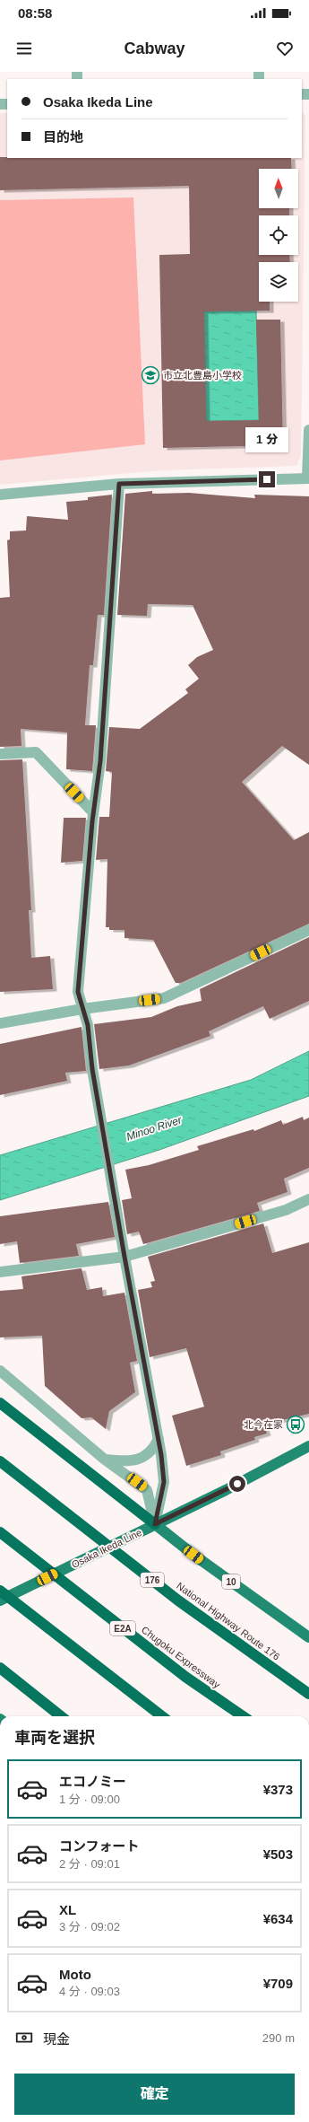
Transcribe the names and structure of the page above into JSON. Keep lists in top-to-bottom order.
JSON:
{
  "streets": {
    "highway": [
      "176",
      "National Highway Route 176",
      "E2A",
      "Chugoku Expressway"
    ],
    "main road": ["Osaka Ikeda Line", "10"]
  },
  "crossings": [
    ["Osaka Ikeda Line", "10"]
  ],
  "water": ["Minoo River"],
  "places": {
    "school or university": ["市立北豊島小学校"],
    "bus stop": ["北今在家"]
  },
  "north": "top",
  "page": {
    "status": "08:58",
    "header": "Cabway",
    "banner": ["Osaka Ikeda Line", "目的地"],
    "bubble": "1 分",
    "heading": "車両を選択",
    "list": [
      {
        "name": "エコノミー",
        "note": "1 分 · 09:00",
        "value": "¥373"
      },
      {
        "name": "コンフォート",
        "note": "2 分 · 09:01",
        "value": "¥503"
      },
      {
        "name": "XL",
        "note": "3 分 · 09:02",
        "value": "¥634"
      },
      {
        "name": "Moto",
        "note": "4 分 · 09:03",
        "value": "¥709"
      }
    ],
    "pay": ["現金", "290 m"],
    "buttons": "確定"
  }
}
